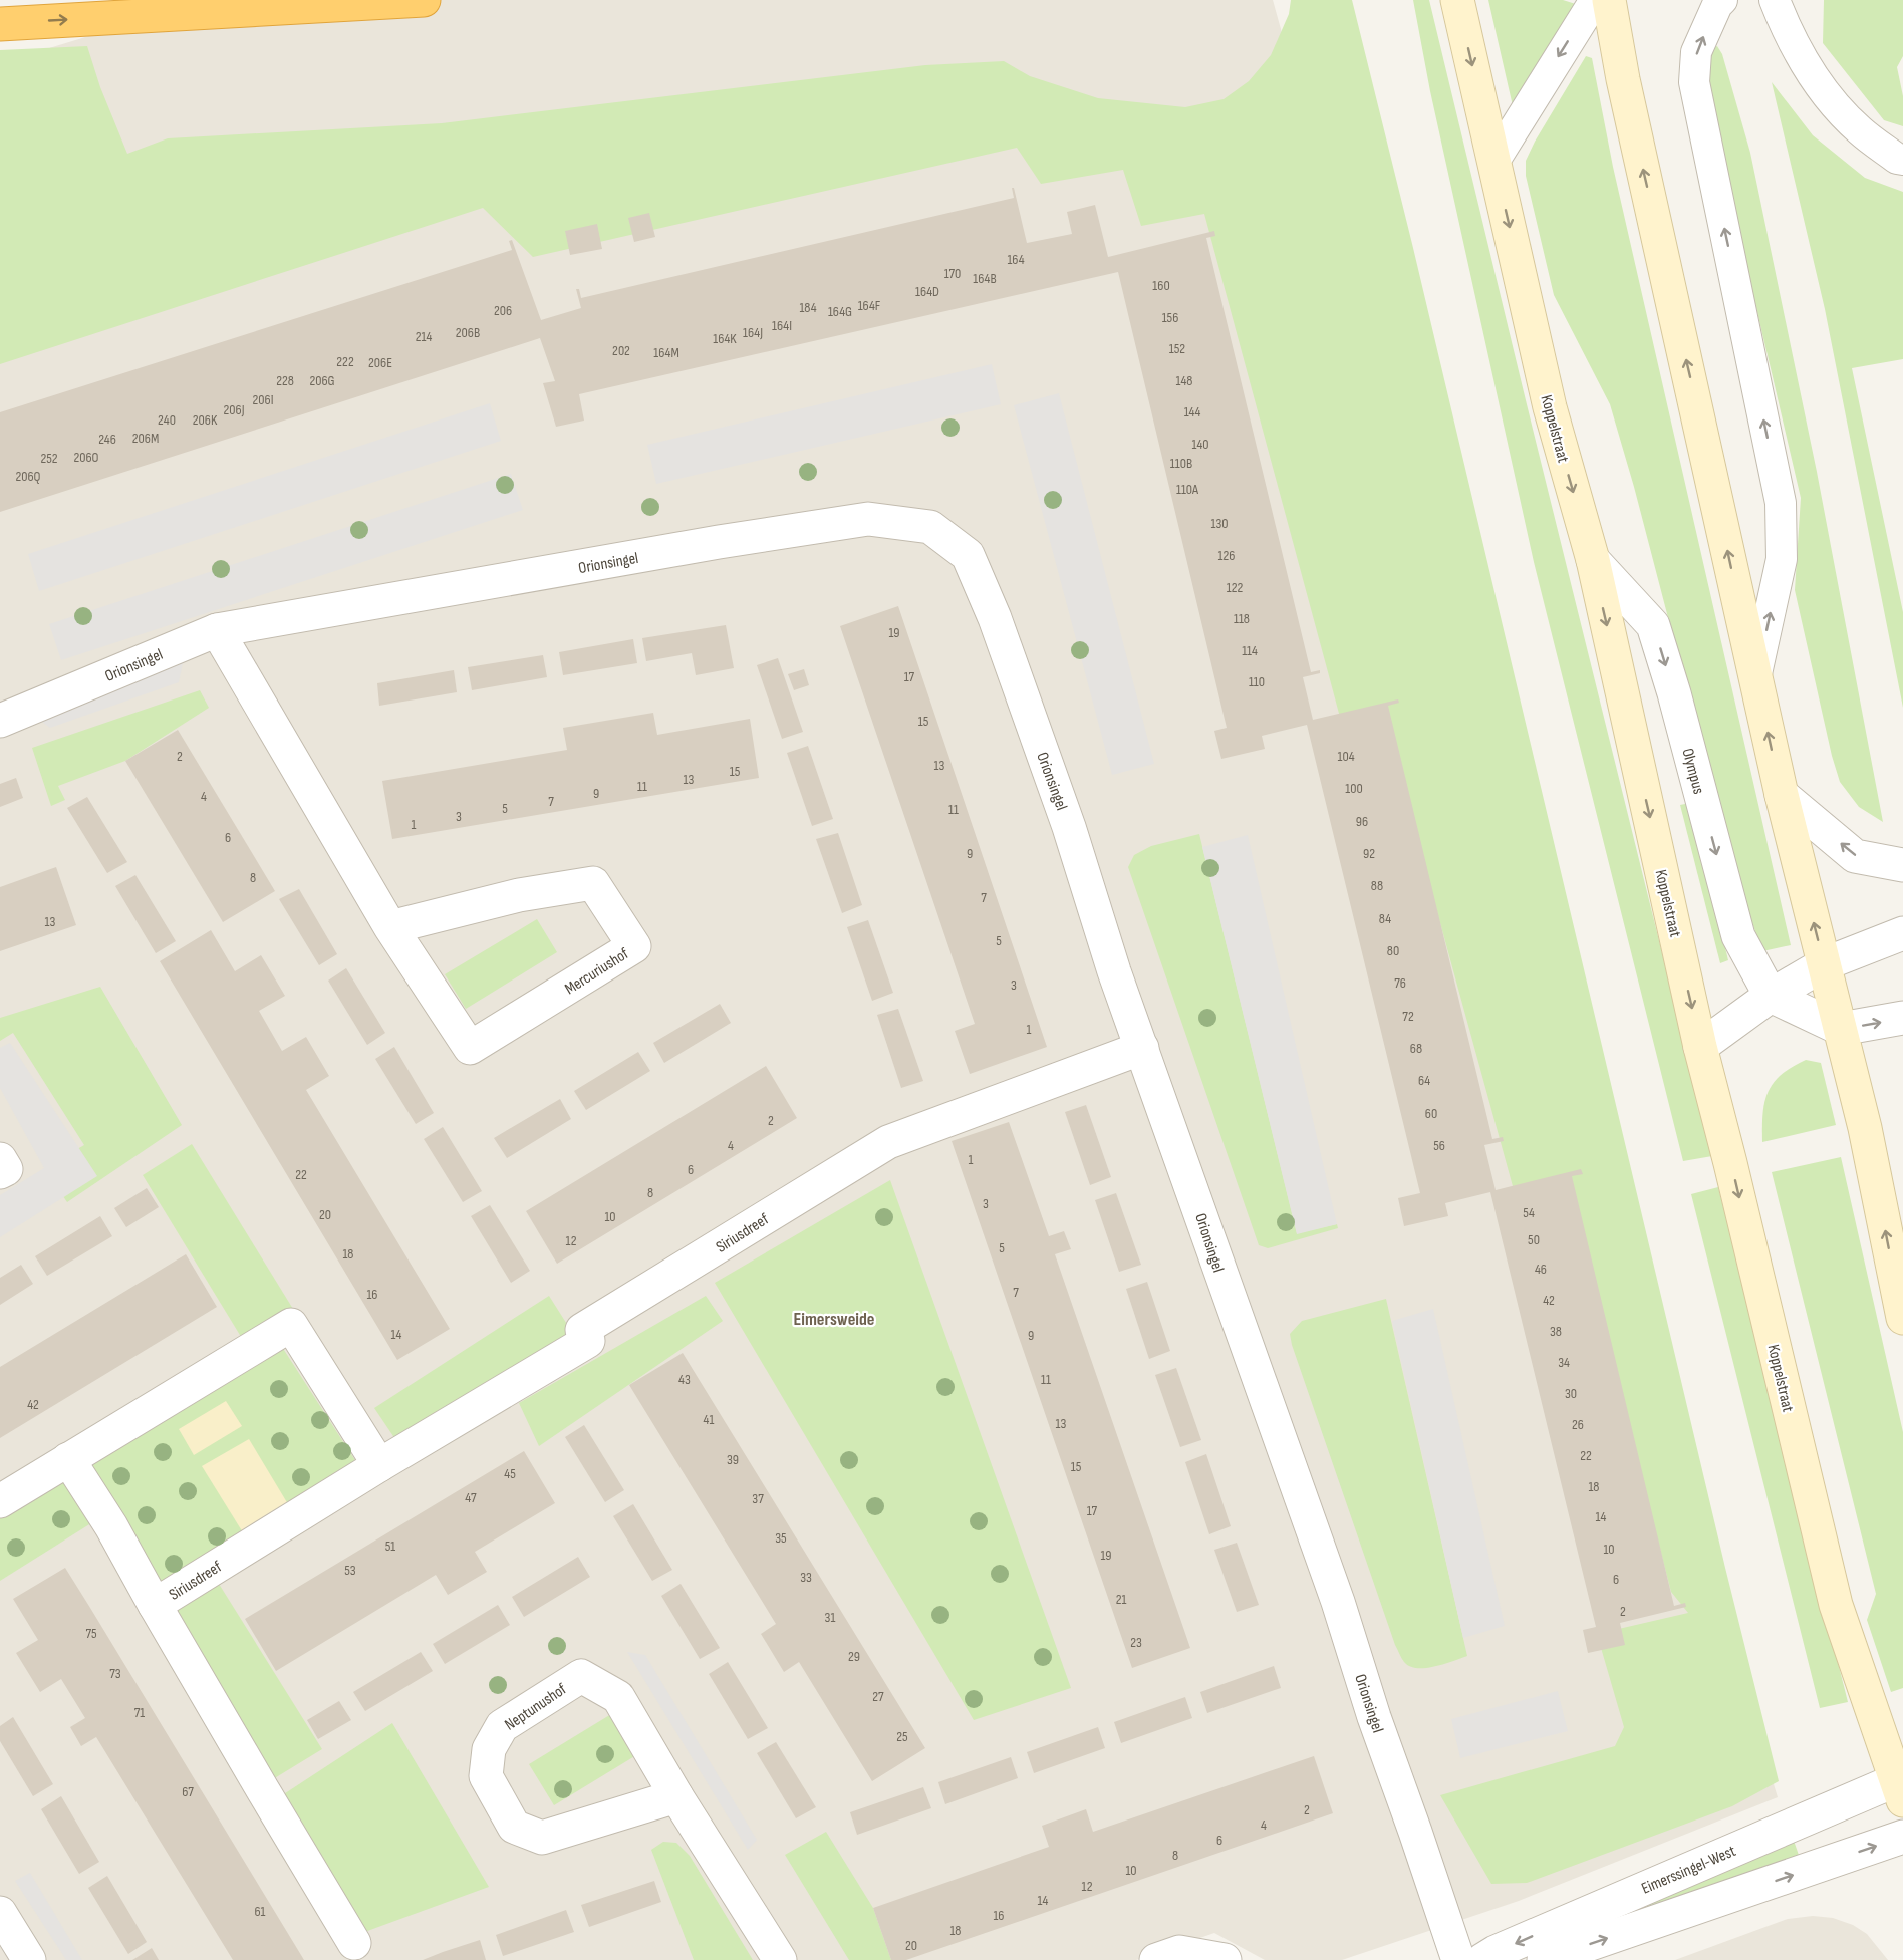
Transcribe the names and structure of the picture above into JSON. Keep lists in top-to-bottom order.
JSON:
{
  "streets": {
    "street": [
      "Koppelstraat",
      "Orionsingel",
      "Olympus",
      "Mercuriushof",
      "Siriusdreef",
      "Neptunushof",
      "Eimerssingel-West"
    ]
  },
  "crossings": [
    ["Koppelstraat", "Olympus"],
    ["Koppelstraat", "Eimerssingel-West"],
    ["Orionsingel", "Mercuriushof"],
    ["Orionsingel", "Siriusdreef"]
  ],
  "districts": ["Eimersweide"],
  "house_numbers": [
    "164",
    "170",
    "164B",
    "160",
    "164D",
    "164F",
    "184",
    "206",
    "164G",
    "156",
    "164I",
    "206B",
    "164J",
    "214",
    "164K",
    "152",
    "202",
    "164M",
    "222",
    "206E",
    "228",
    "206G",
    "148",
    "206I",
    "206J",
    "144",
    "240",
    "206K",
    "206M",
    "246",
    "140",
    "206O",
    "252",
    "110B",
    "206Q",
    "110A",
    "130",
    "126",
    "122",
    "118",
    "19",
    "114",
    "17",
    "110",
    "15",
    "2",
    "104",
    "13",
    "15",
    "13",
    "11",
    "100",
    "9",
    "4",
    "7",
    "5",
    "11",
    "3",
    "96",
    "1",
    "6",
    "9",
    "92",
    "8",
    "88",
    "7",
    "84",
    "13",
    "5",
    "80",
    "76",
    "3",
    "72",
    "1",
    "68",
    "64",
    "60",
    "2",
    "4",
    "56",
    "1",
    "6",
    "22",
    "8",
    "3",
    "54",
    "20",
    "10",
    "50",
    "12",
    "5",
    "18",
    "46",
    "7",
    "16",
    "42",
    "38",
    "14",
    "9",
    "34",
    "43",
    "11",
    "30",
    "42",
    "41",
    "13",
    "26",
    "22",
    "39",
    "15",
    "45",
    "18",
    "47",
    "37",
    "17",
    "14",
    "35",
    "51",
    "10",
    "19",
    "53",
    "33",
    "6",
    "21",
    "2",
    "31",
    "75",
    "23",
    "29",
    "73",
    "27",
    "71",
    "25",
    "67",
    "2",
    "4",
    "6",
    "8",
    "10",
    "12",
    "14",
    "61",
    "16",
    "18",
    "20"
  ]
}
